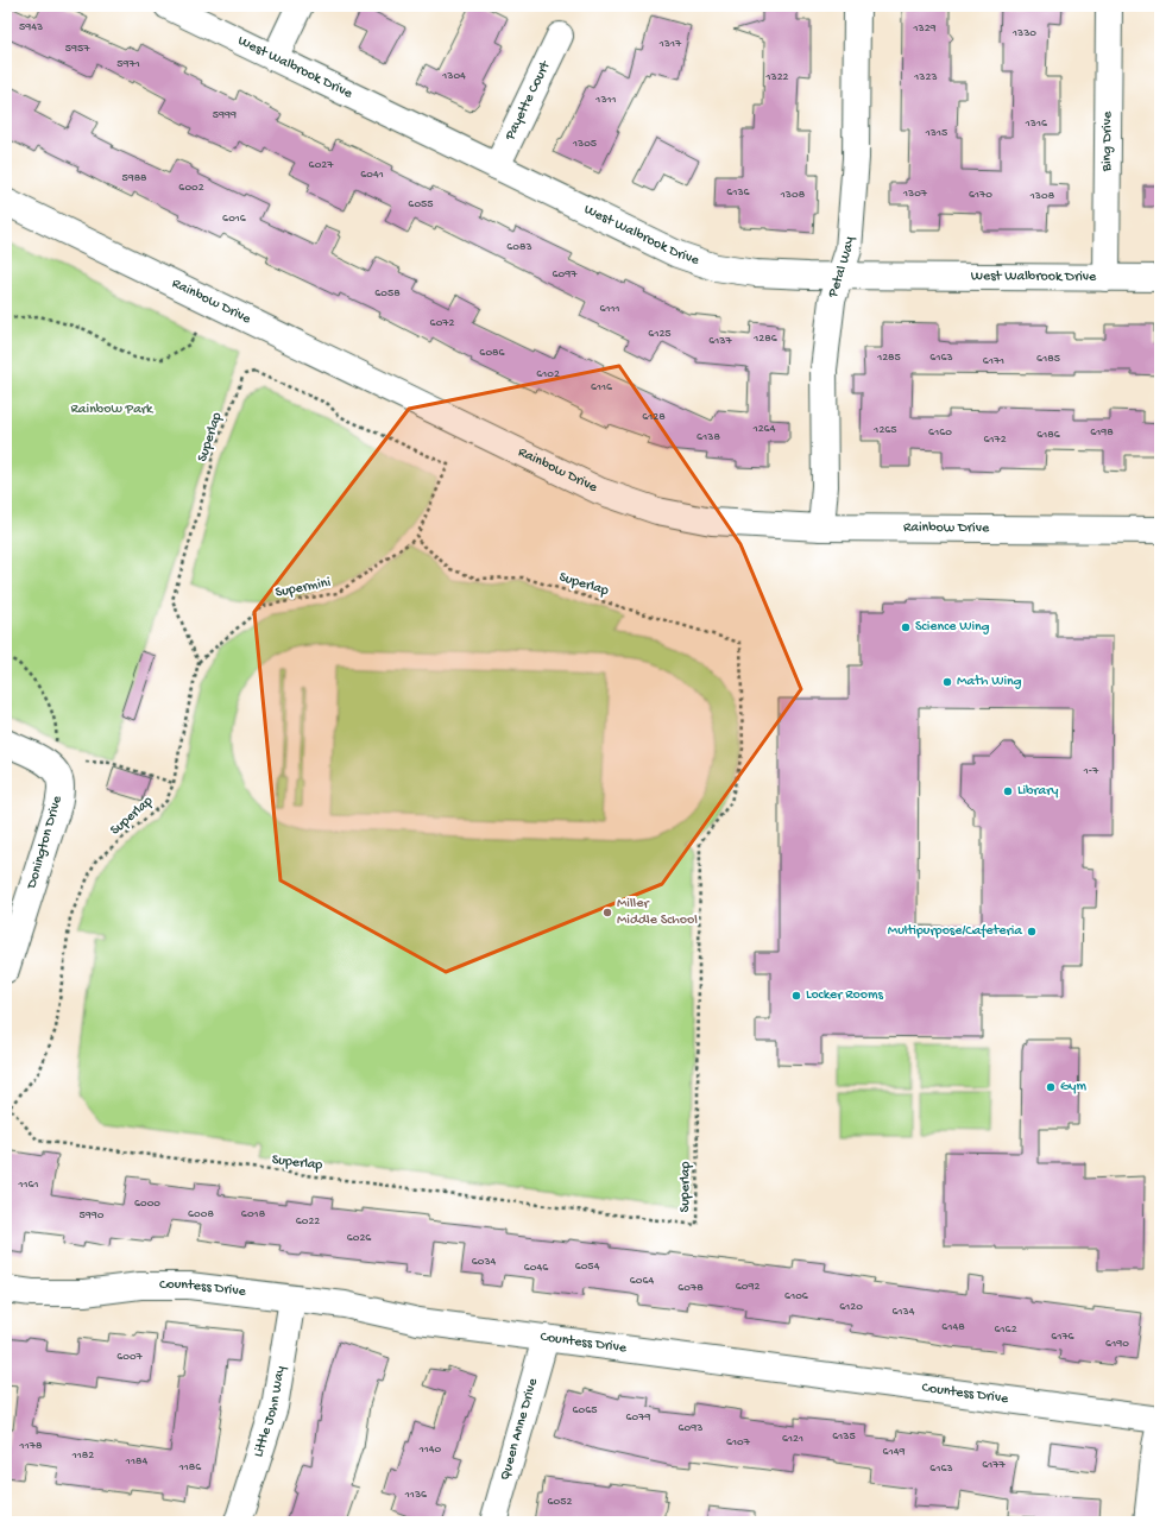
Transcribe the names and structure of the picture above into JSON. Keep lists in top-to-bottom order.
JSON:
{
  "streets": {
    "street": [
      "West Walbrook Drive",
      "Payette Court",
      "Bing Drive",
      "Petal Way",
      "Rainbow Drive",
      "Donington Drive",
      "Countess Drive",
      "Little John Way",
      "Queen Anne Drive"
    ],
    "path": ["Superlap", "Supermini"]
  },
  "crossings": [
    ["West Walbrook Drive", "Payette Court"],
    ["West Walbrook Drive", "Bing Drive"],
    ["West Walbrook Drive", "Petal Way"],
    ["Petal Way", "Rainbow Drive"],
    ["Superlap", "Supermini"],
    ["Countess Drive", "Little John Way"],
    ["Countess Drive", "Queen Anne Drive"]
  ],
  "parks": ["Rainbow Park"],
  "places": [
    "Science Wing",
    "Math Wing",
    "Library",
    "Miller Middle School",
    "Multipurpose/Cafeteria",
    "Locker Rooms",
    "Gym"
  ],
  "house_numbers": [
    "5943",
    "1329",
    "1330",
    "1317",
    "5957",
    "5971",
    "1304",
    "1322",
    "1323",
    "1311",
    "5999",
    "1316",
    "1315",
    "1305",
    "6027",
    "6041",
    "5988",
    "6002",
    "6136",
    "1307",
    "1308",
    "6170",
    "1308",
    "6055",
    "6016",
    "6083",
    "6097",
    "6058",
    "6111",
    "6072",
    "6125",
    "1286",
    "6137",
    "6086",
    "1285",
    "6163",
    "6185",
    "6171",
    "6102",
    "6116",
    "6128",
    "1264",
    "1265",
    "6160",
    "6198",
    "6186",
    "6138",
    "6172",
    "1-7",
    "1161",
    "6000",
    "6008",
    "6018",
    "5990",
    "6022",
    "6026",
    "6034",
    "6054",
    "6046",
    "6064",
    "6092",
    "6078",
    "6106",
    "6120",
    "6134",
    "6148",
    "6162",
    "6176",
    "6190",
    "6007",
    "6065",
    "6079",
    "6093",
    "6135",
    "6121",
    "6107",
    "1178",
    "1140",
    "6149",
    "1182",
    "1184",
    "6177",
    "1186",
    "6163",
    "1136",
    "6052"
  ]
}
